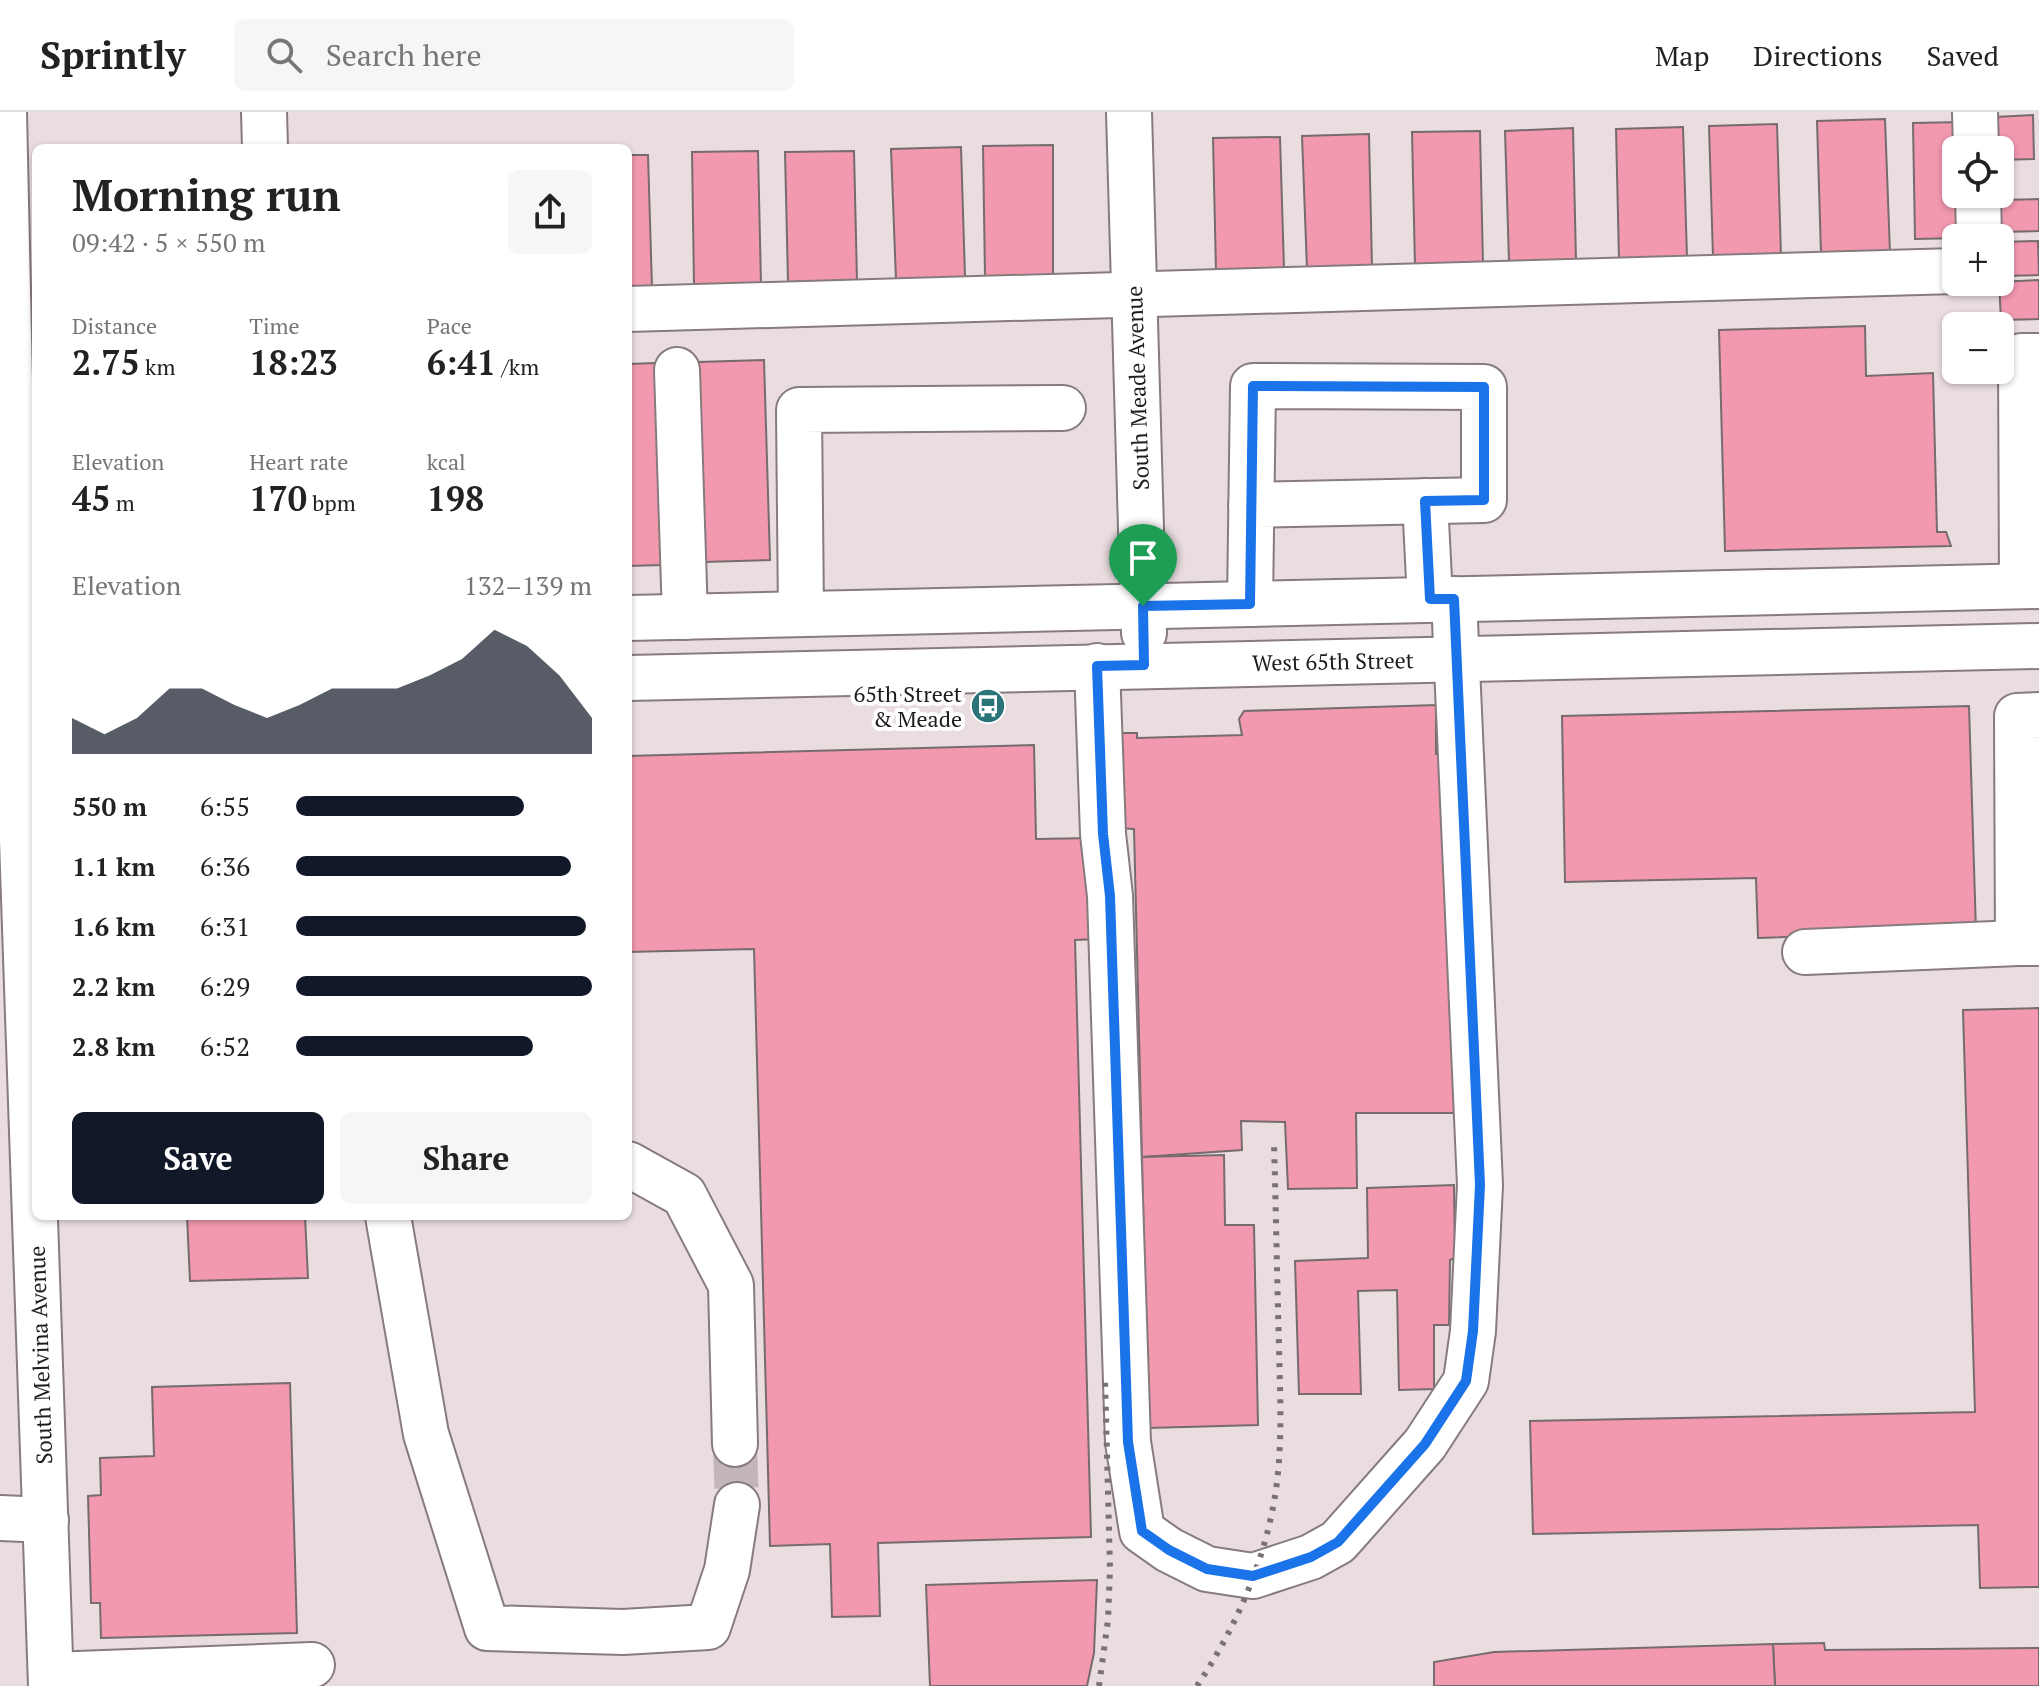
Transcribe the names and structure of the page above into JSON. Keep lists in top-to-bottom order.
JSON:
{
  "streets": {
    "street": ["South Meade Avenue", "West 65th Street", "South Melvina Avenue"]
  },
  "crossings": [
    ["South Meade Avenue", "West 65th Street"]
  ],
  "places": {
    "bus stop": ["65th Street & Meade"]
  },
  "page": {
    "header": "Sprintly",
    "search": "Search here",
    "nav": ["Map", "Directions", "Saved"],
    "map_buttons": ["+", "−"],
    "heading": ["Morning run", "09:42 · 5 × 550 m"],
    "stats": [
      ["Distance", "2.75 km"],
      ["Time", "18:23"],
      ["Pace", "6:41 /km"],
      ["Elevation", "45 m"],
      ["Heart rate", "170 bpm"],
      ["kcal", "198"]
    ],
    "chart": ["Elevation", "132–139 m"],
    "list": [
      {
        "name": "550 m",
        "note": "6:55"
      },
      {
        "name": "1.1 km",
        "note": "6:36"
      },
      {
        "name": "1.6 km",
        "note": "6:31"
      },
      {
        "name": "2.2 km",
        "note": "6:29"
      },
      {
        "name": "2.8 km",
        "note": "6:52"
      }
    ],
    "buttons": ["Save", "Share"]
  }
}
